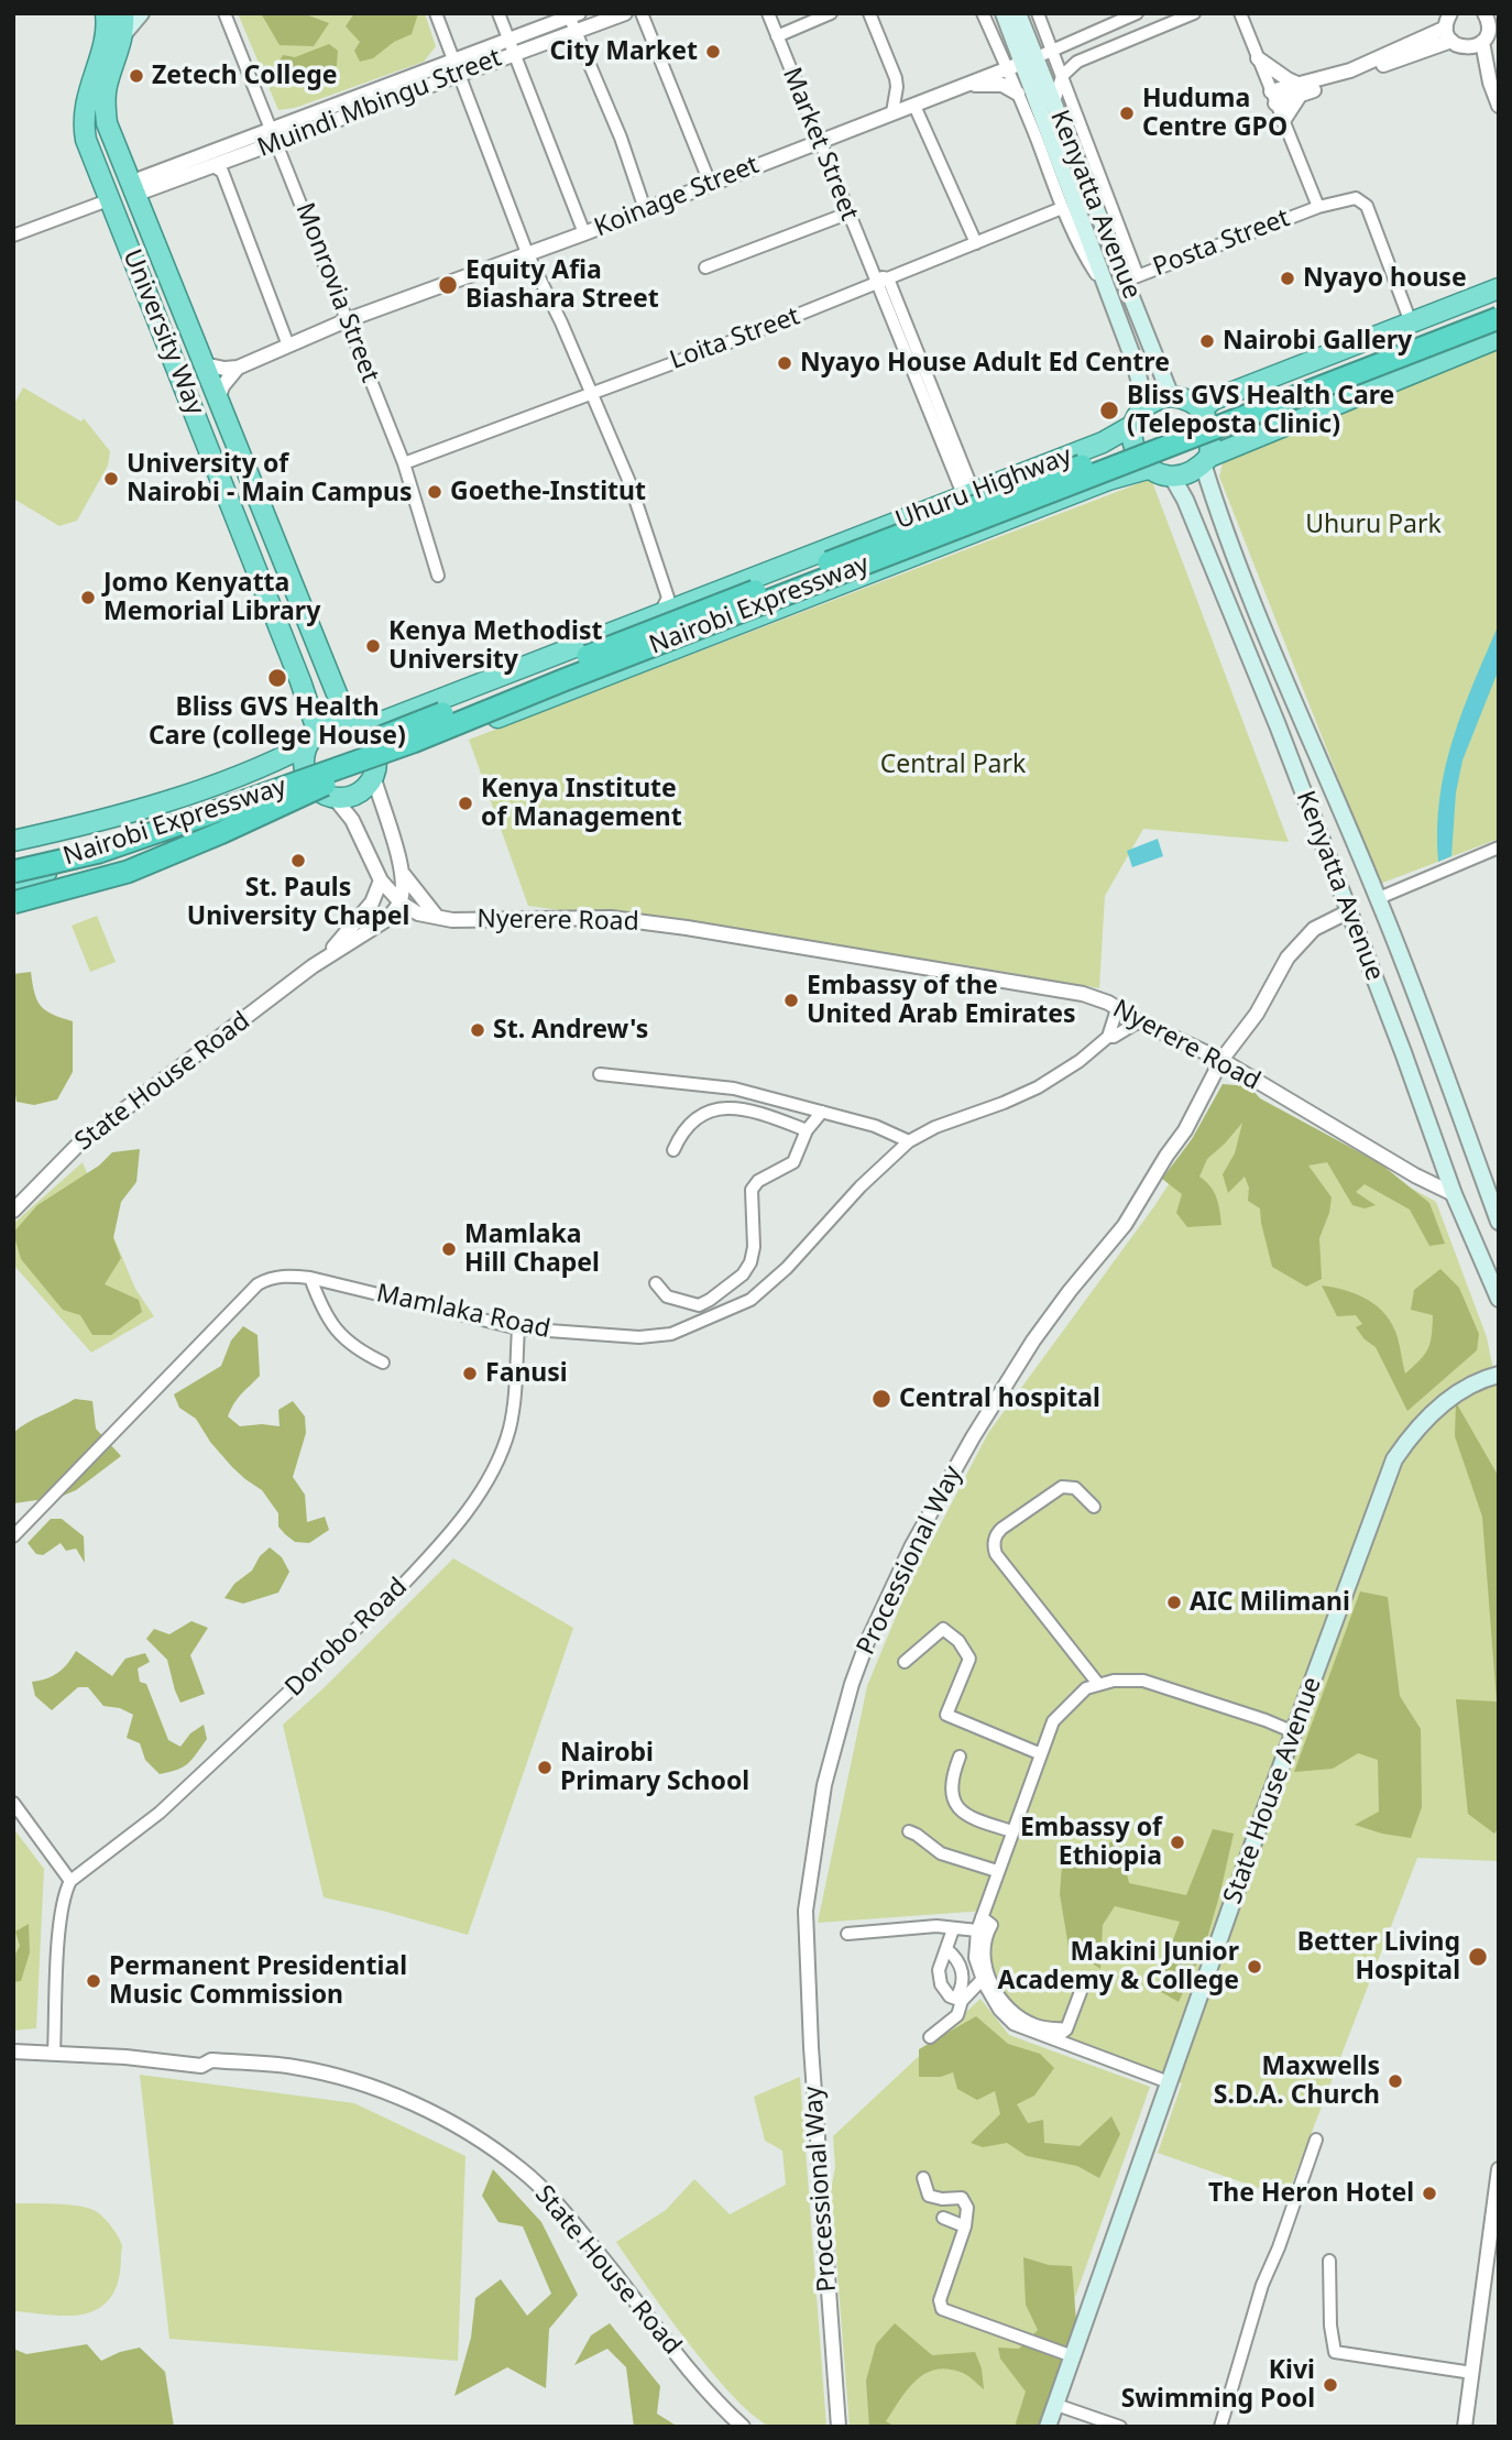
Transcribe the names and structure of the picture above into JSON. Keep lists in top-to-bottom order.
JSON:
{
  "streets": {
    "highway": ["University Way", "Uhuru Highway", "Nairobi Expressway"],
    "main road": ["Kenyatta Avenue", "State House Avenue"],
    "street": [
      "Muindi Mbingu Street",
      "Market Street",
      "Koinage Street",
      "Posta Street",
      "Monrovia Street",
      "Loita Street",
      "Nyerere Road",
      "State House Road",
      "Mamlaka Road",
      "Processional Way",
      "Dorobo Road"
    ]
  },
  "crossings": [
    ["Muindi Mbingu Street", "Monrovia Street"],
    ["Muindi Mbingu Street", "University Way"],
    ["Market Street", "Koinage Street"],
    ["Market Street", "Loita Street"],
    ["Market Street", "Uhuru Highway"],
    ["Koinage Street", "Kenyatta Avenue"],
    ["Koinage Street", "Monrovia Street"],
    ["Koinage Street", "University Way"],
    ["Kenyatta Avenue", "Posta Street"],
    ["Kenyatta Avenue", "Loita Street"],
    ["Kenyatta Avenue", "Uhuru Highway"],
    ["Kenyatta Avenue", "Nyerere Road"],
    ["Kenyatta Avenue", "Processional Way"],
    ["Monrovia Street", "Loita Street"],
    ["University Way", "Uhuru Highway"],
    ["Nyerere Road", "State House Road"],
    ["Nyerere Road", "Mamlaka Road"],
    ["Nyerere Road", "Processional Way"],
    ["Mamlaka Road", "Dorobo Road"]
  ],
  "parks": ["Uhuru Park", "Central Park"],
  "places": [
    "City Market",
    "Zetech College",
    "Huduma Centre GPO",
    "Nyayo house",
    "Equity Afia Biashara Street",
    "Nairobi Gallery",
    "Nyayo House Adult Ed Centre",
    "Bliss GVS Health Care (Teleposta Clinic)",
    "University of Nairobi - Main Campus",
    "Goethe-Institut",
    "Jomo Kenyatta Memorial Library",
    "Kenya Methodist University",
    "Bliss GVS Health Care (college House)",
    "Kenya Institute of Management",
    "St. Pauls University Chapel",
    "Embassy of the United Arab Emirates",
    "St. Andrew's",
    "Mamlaka Hill Chapel",
    "Fanusi",
    "Central hospital",
    "AIC Milimani",
    "Nairobi Primary School",
    "Embassy of Ethiopia",
    "Better Living Hospital",
    "Makini Junior Academy & College",
    "Permanent Presidential Music Commission",
    "Maxwells S.D.A. Church",
    "The Heron Hotel",
    "Kivi Swimming Pool"
  ]
}
